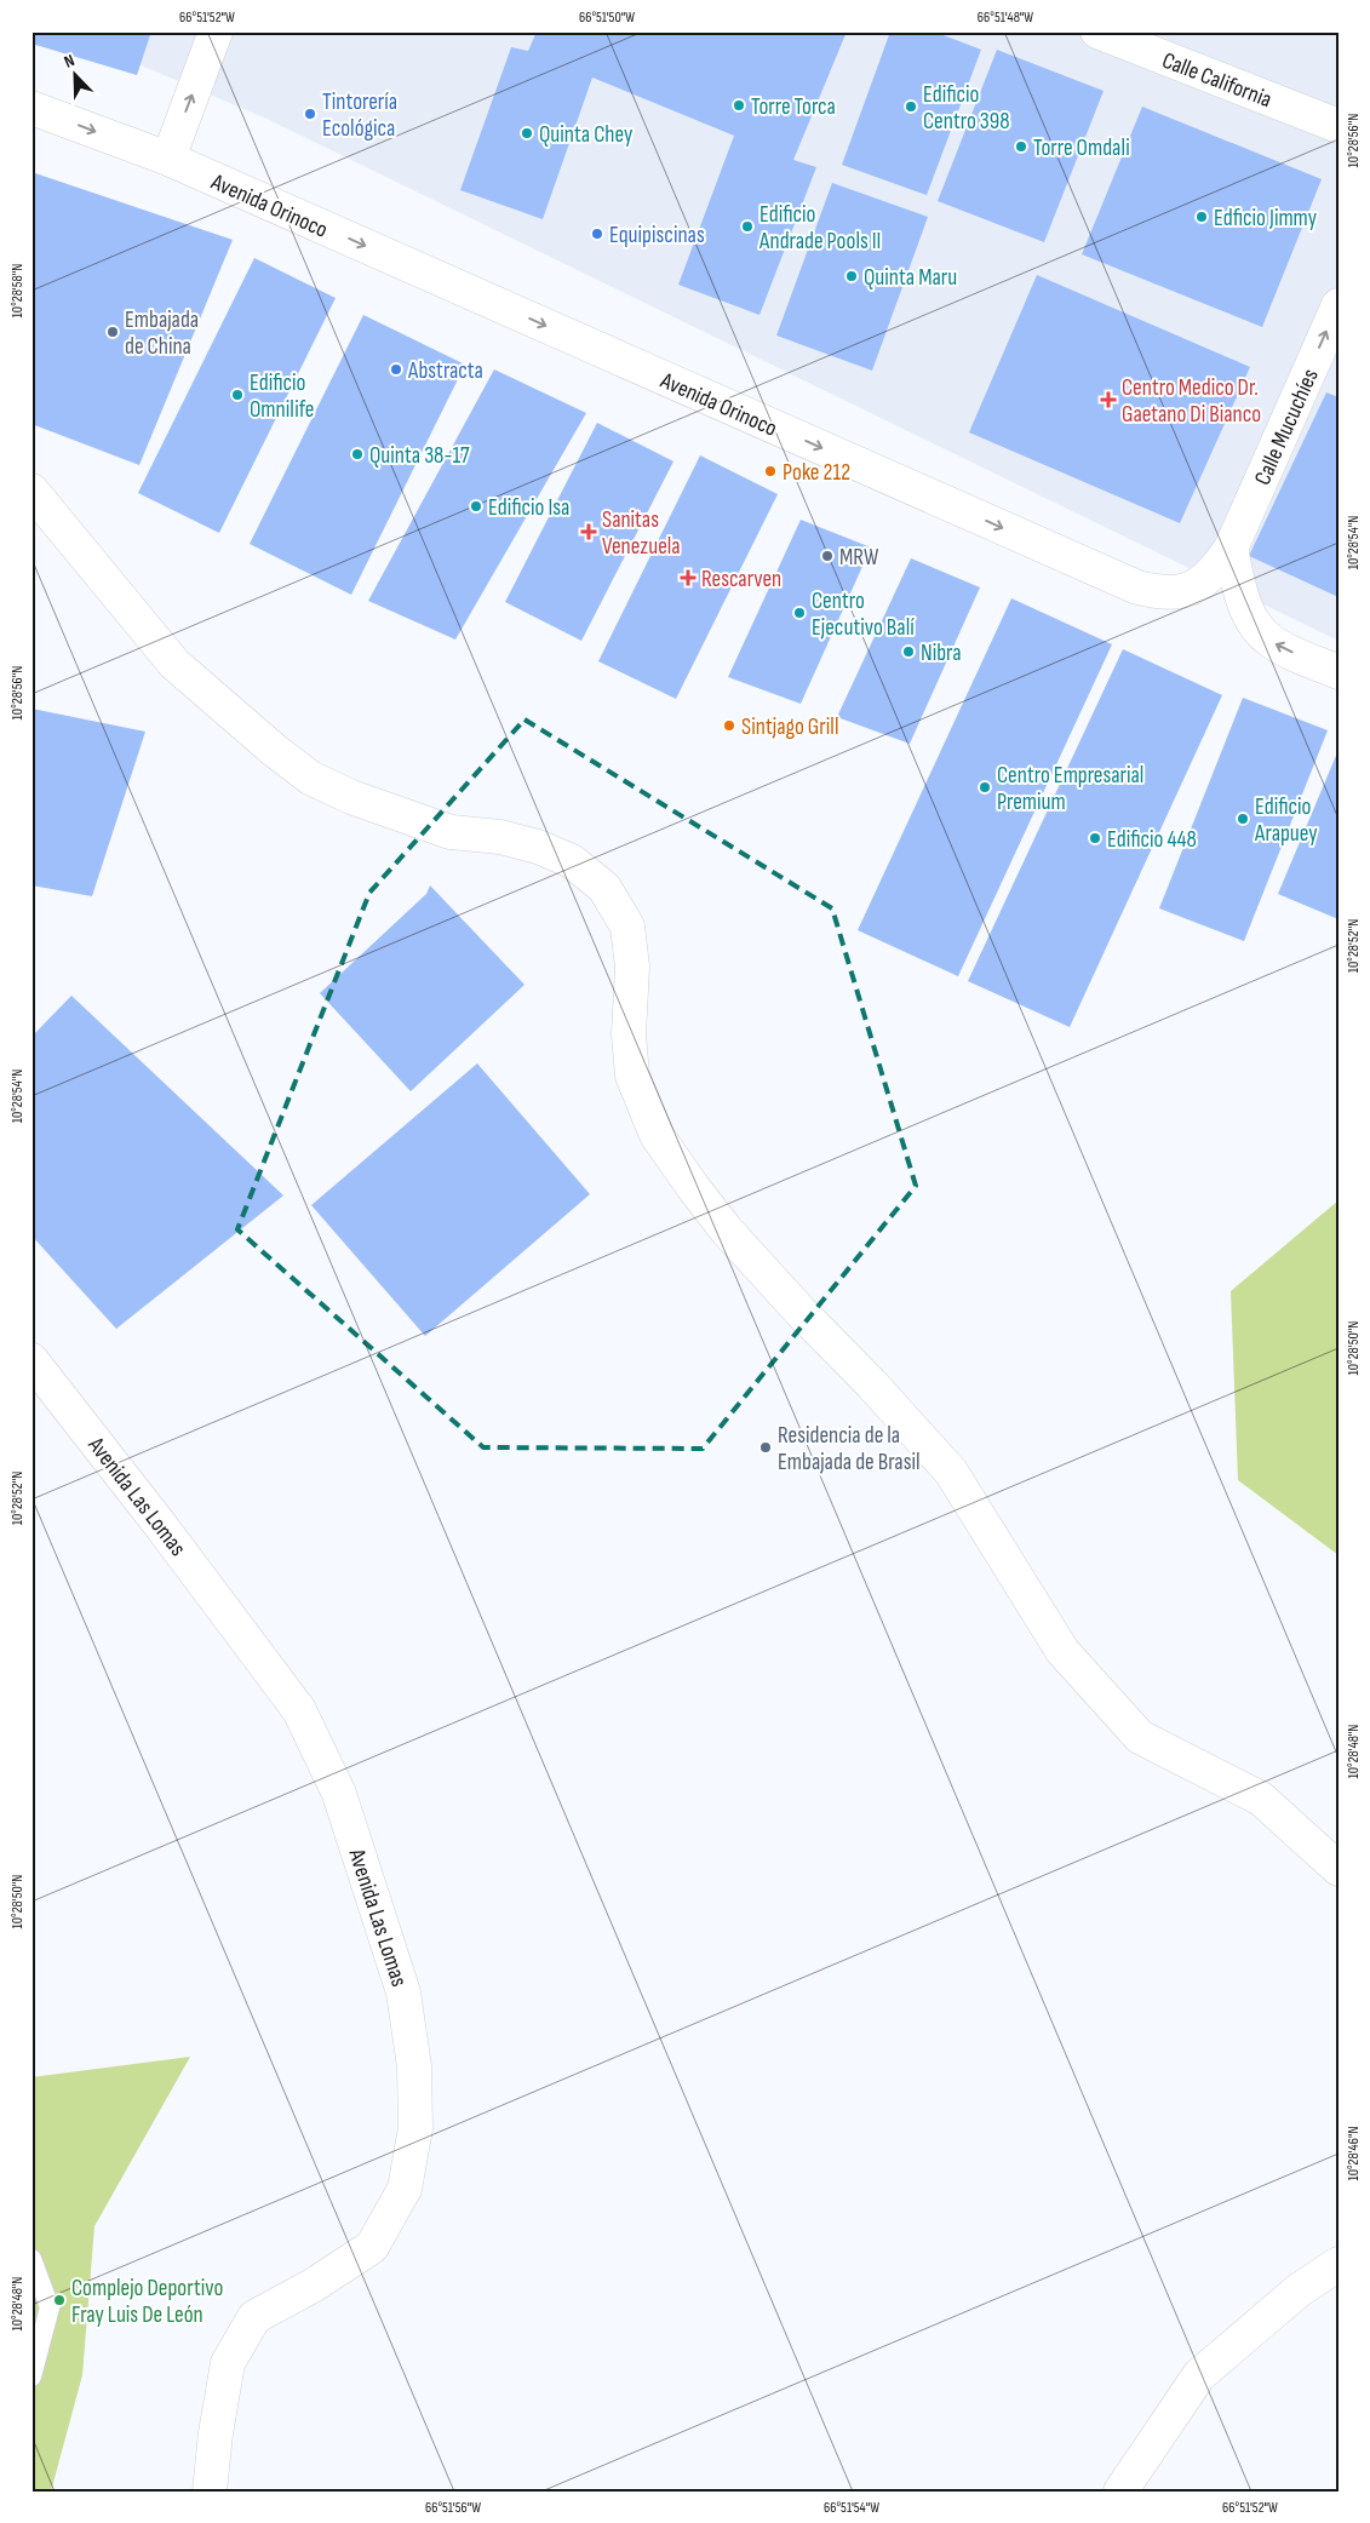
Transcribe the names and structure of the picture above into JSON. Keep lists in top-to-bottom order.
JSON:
{
  "streets": {
    "street": [
      "Calle California",
      "Avenida Orinoco",
      "Calle Mucuchíes",
      "Avenida Las Lomas"
    ]
  },
  "crossings": [
    ["Avenida Orinoco", "Calle Mucuchíes"]
  ],
  "one_way": ["Avenida Orinoco", "Calle Mucuchíes"],
  "places": {
    "other": [
      "Torre Torca",
      "Edificio Centro 398",
      "Tintorería Ecológica",
      "Quinta Chey",
      "Torre Omdali",
      "Edficio Jimmy",
      "Edificio Andrade Pools II",
      "Equipiscinas",
      "Quinta Maru",
      "Embajada de China",
      "Abstracta",
      "Edificio Omnilife",
      "Quinta 38-17",
      "Poke 212",
      "Edificio Isa",
      "MRW",
      "Centro Ejecutivo Balí",
      "Nibra",
      "Sintjago Grill",
      "Centro Empresarial Premium",
      "Edificio Arapuey",
      "Edificio 448",
      "Residencia de la Embajada de Brasil",
      "Complejo Deportivo Fray Luis De León"
    ],
    "health": ["Centro Medico Dr. Gaetano Di Bianco", "Sanitas Venezuela", "Rescarven"]
  },
  "north": "top left",
  "coordinates": [
    "66°51'52\"W",
    "66°51'50\"W",
    "66°51'48\"W",
    "10°28'56\"N",
    "10°28'58\"N",
    "10°28'54\"N",
    "10°28'52\"N",
    "10°28'50\"N",
    "10°28'48\"N",
    "10°28'46\"N",
    "66°51'56\"W",
    "66°51'54\"W"
  ]
}
